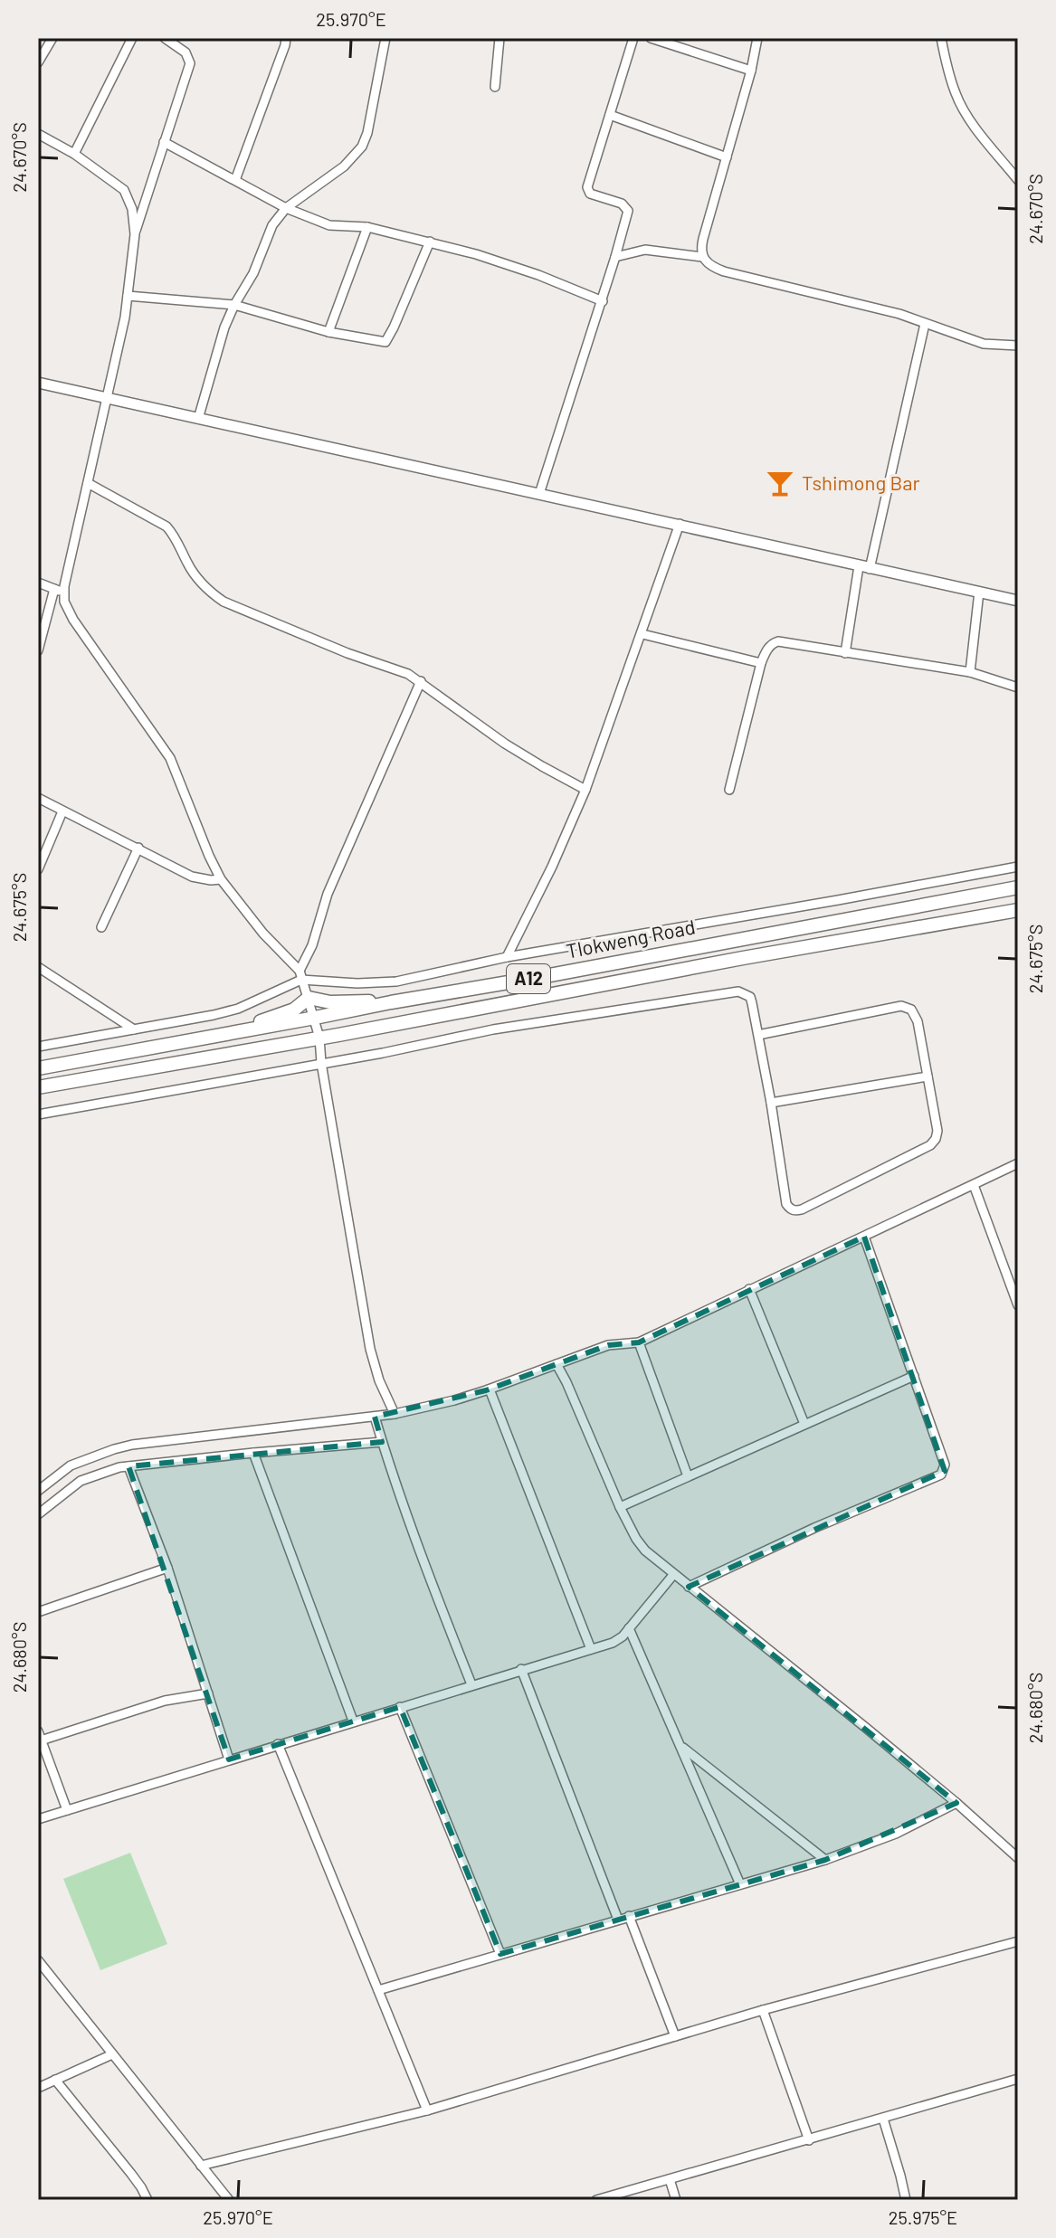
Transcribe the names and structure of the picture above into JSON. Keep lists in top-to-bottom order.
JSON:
{
  "streets": {
    "main road": ["Tlokweng Road", "A12"]
  },
  "places": {
    "bar": ["Tshimong Bar"]
  },
  "coordinates": [
    "25.970°E",
    "24.670°S",
    "24.675°S",
    "24.680°S",
    "25.975°E"
  ]
}
